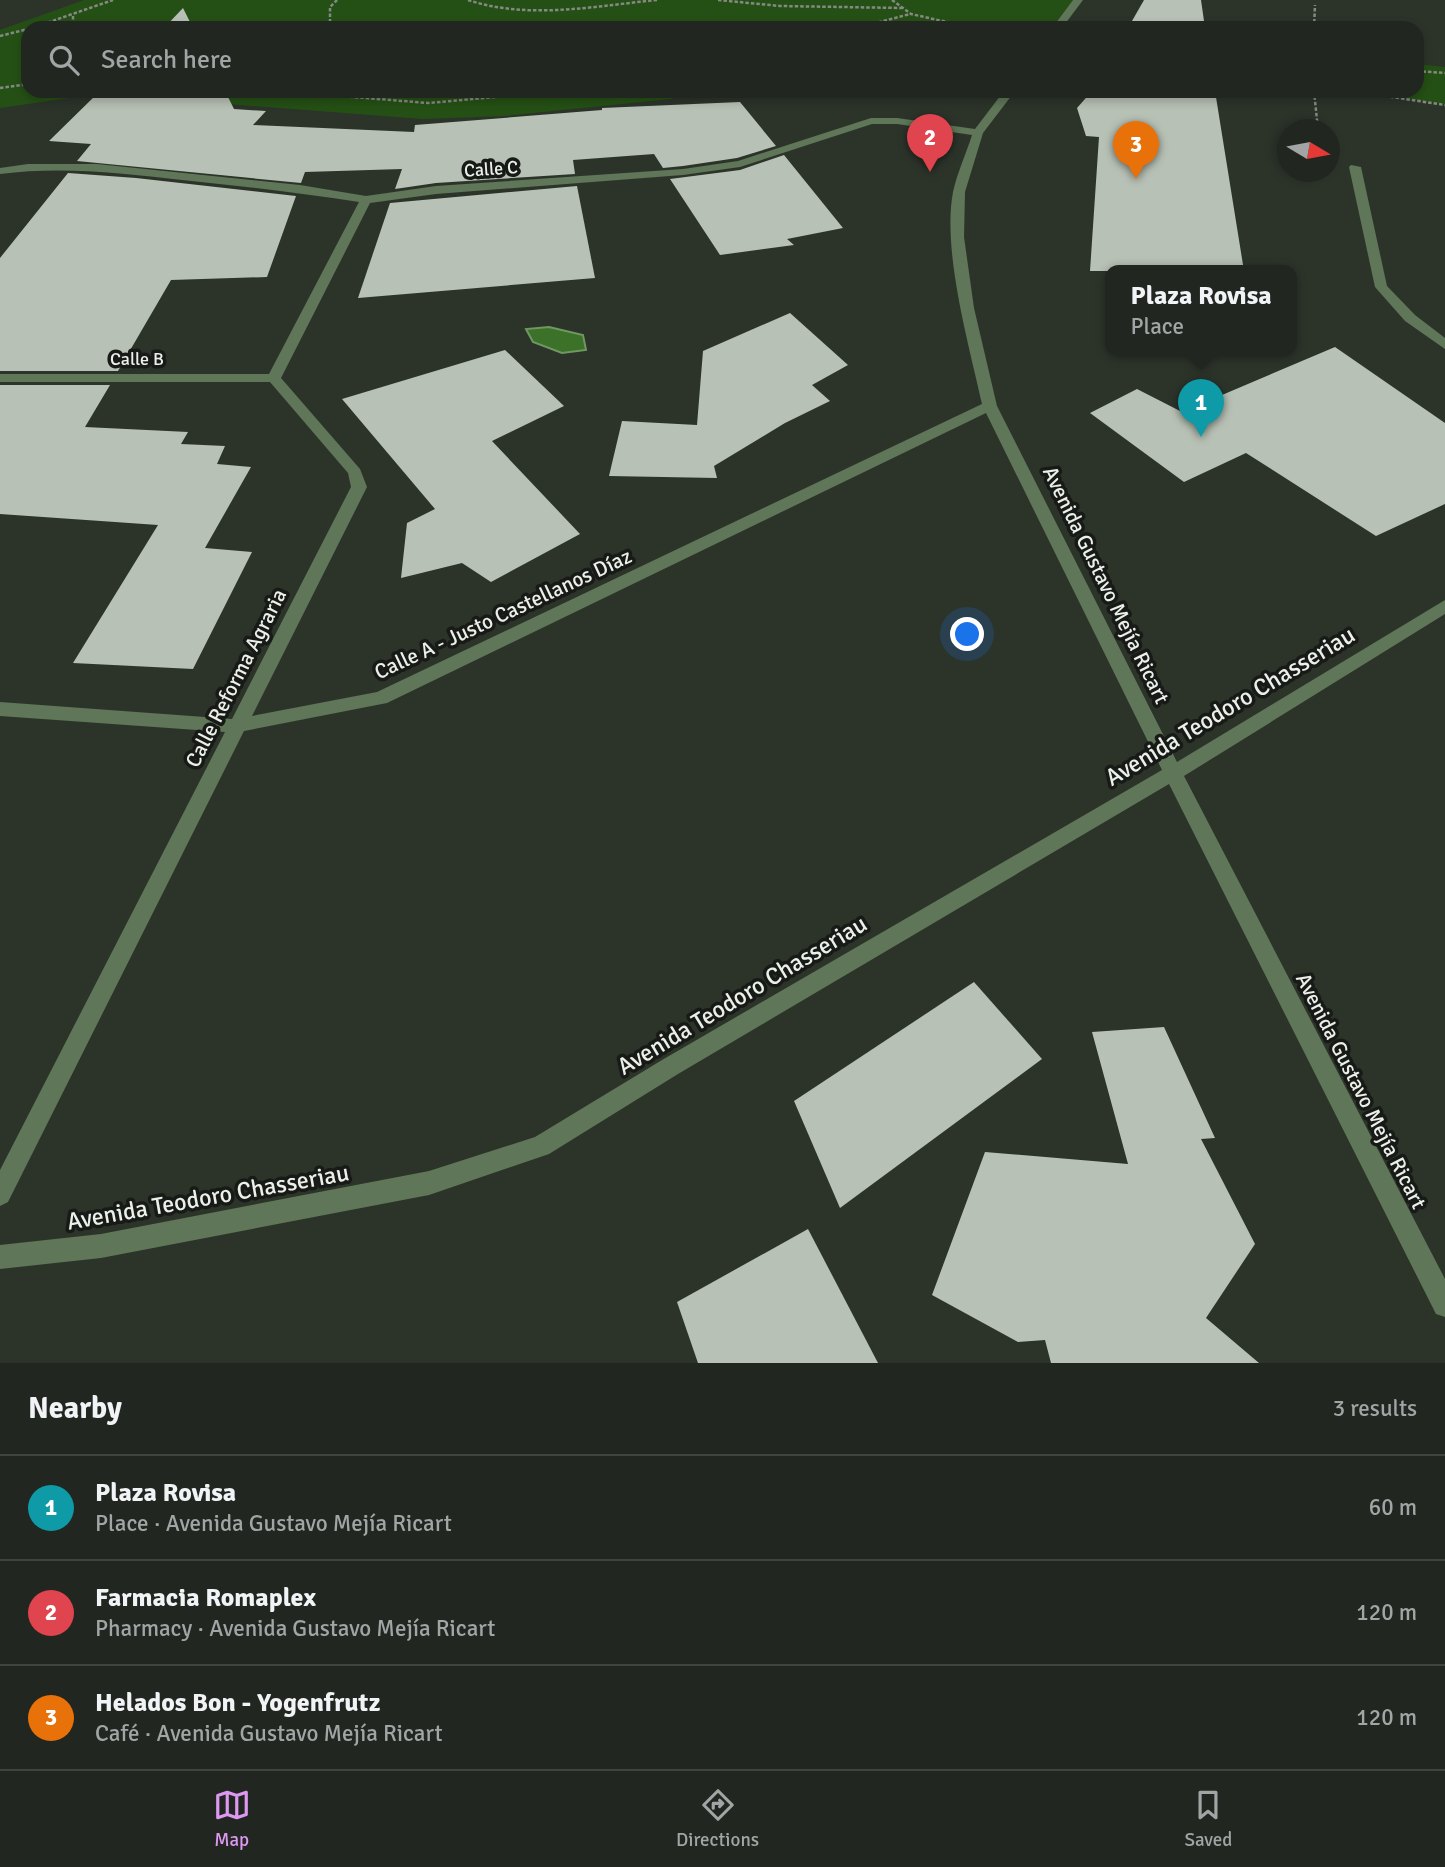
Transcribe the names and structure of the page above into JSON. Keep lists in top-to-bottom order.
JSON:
{
  "streets": {
    "street": [
      "Calle C",
      "Calle B",
      "Avenida Gustavo Mejía Ricart",
      "Calle A - Justo Castellanos Díaz",
      "Calle Reforma Agraria",
      "Avenida Teodoro Chasseriau"
    ]
  },
  "crossings": [
    ["Calle C", "Avenida Gustavo Mejía Ricart"],
    ["Calle B", "Calle Reforma Agraria"],
    ["Avenida Gustavo Mejía Ricart", "Calle A - Justo Castellanos Díaz"],
    ["Avenida Gustavo Mejía Ricart", "Avenida Teodoro Chasseriau"],
    ["Calle A - Justo Castellanos Díaz", "Calle Reforma Agraria"]
  ],
  "north": "right",
  "page": {
    "search": "Search here",
    "pins": ["2", "3", "1"],
    "popup": ["Plaza Rovisa", "Place"],
    "heading": ["Nearby", "3 results"],
    "list": [
      {
        "mark": "1",
        "name": "Plaza Rovisa",
        "note": "Place · Avenida Gustavo Mejía Ricart",
        "value": "60 m"
      },
      {
        "mark": "2",
        "name": "Farmacia Romaplex",
        "note": "Pharmacy · Avenida Gustavo Mejía Ricart",
        "value": "120 m"
      },
      {
        "mark": "3",
        "name": "Helados Bon - Yogenfrutz",
        "note": "Café · Avenida Gustavo Mejía Ricart",
        "value": "120 m"
      }
    ],
    "nav": ["Map", "Directions", "Saved"]
  }
}
